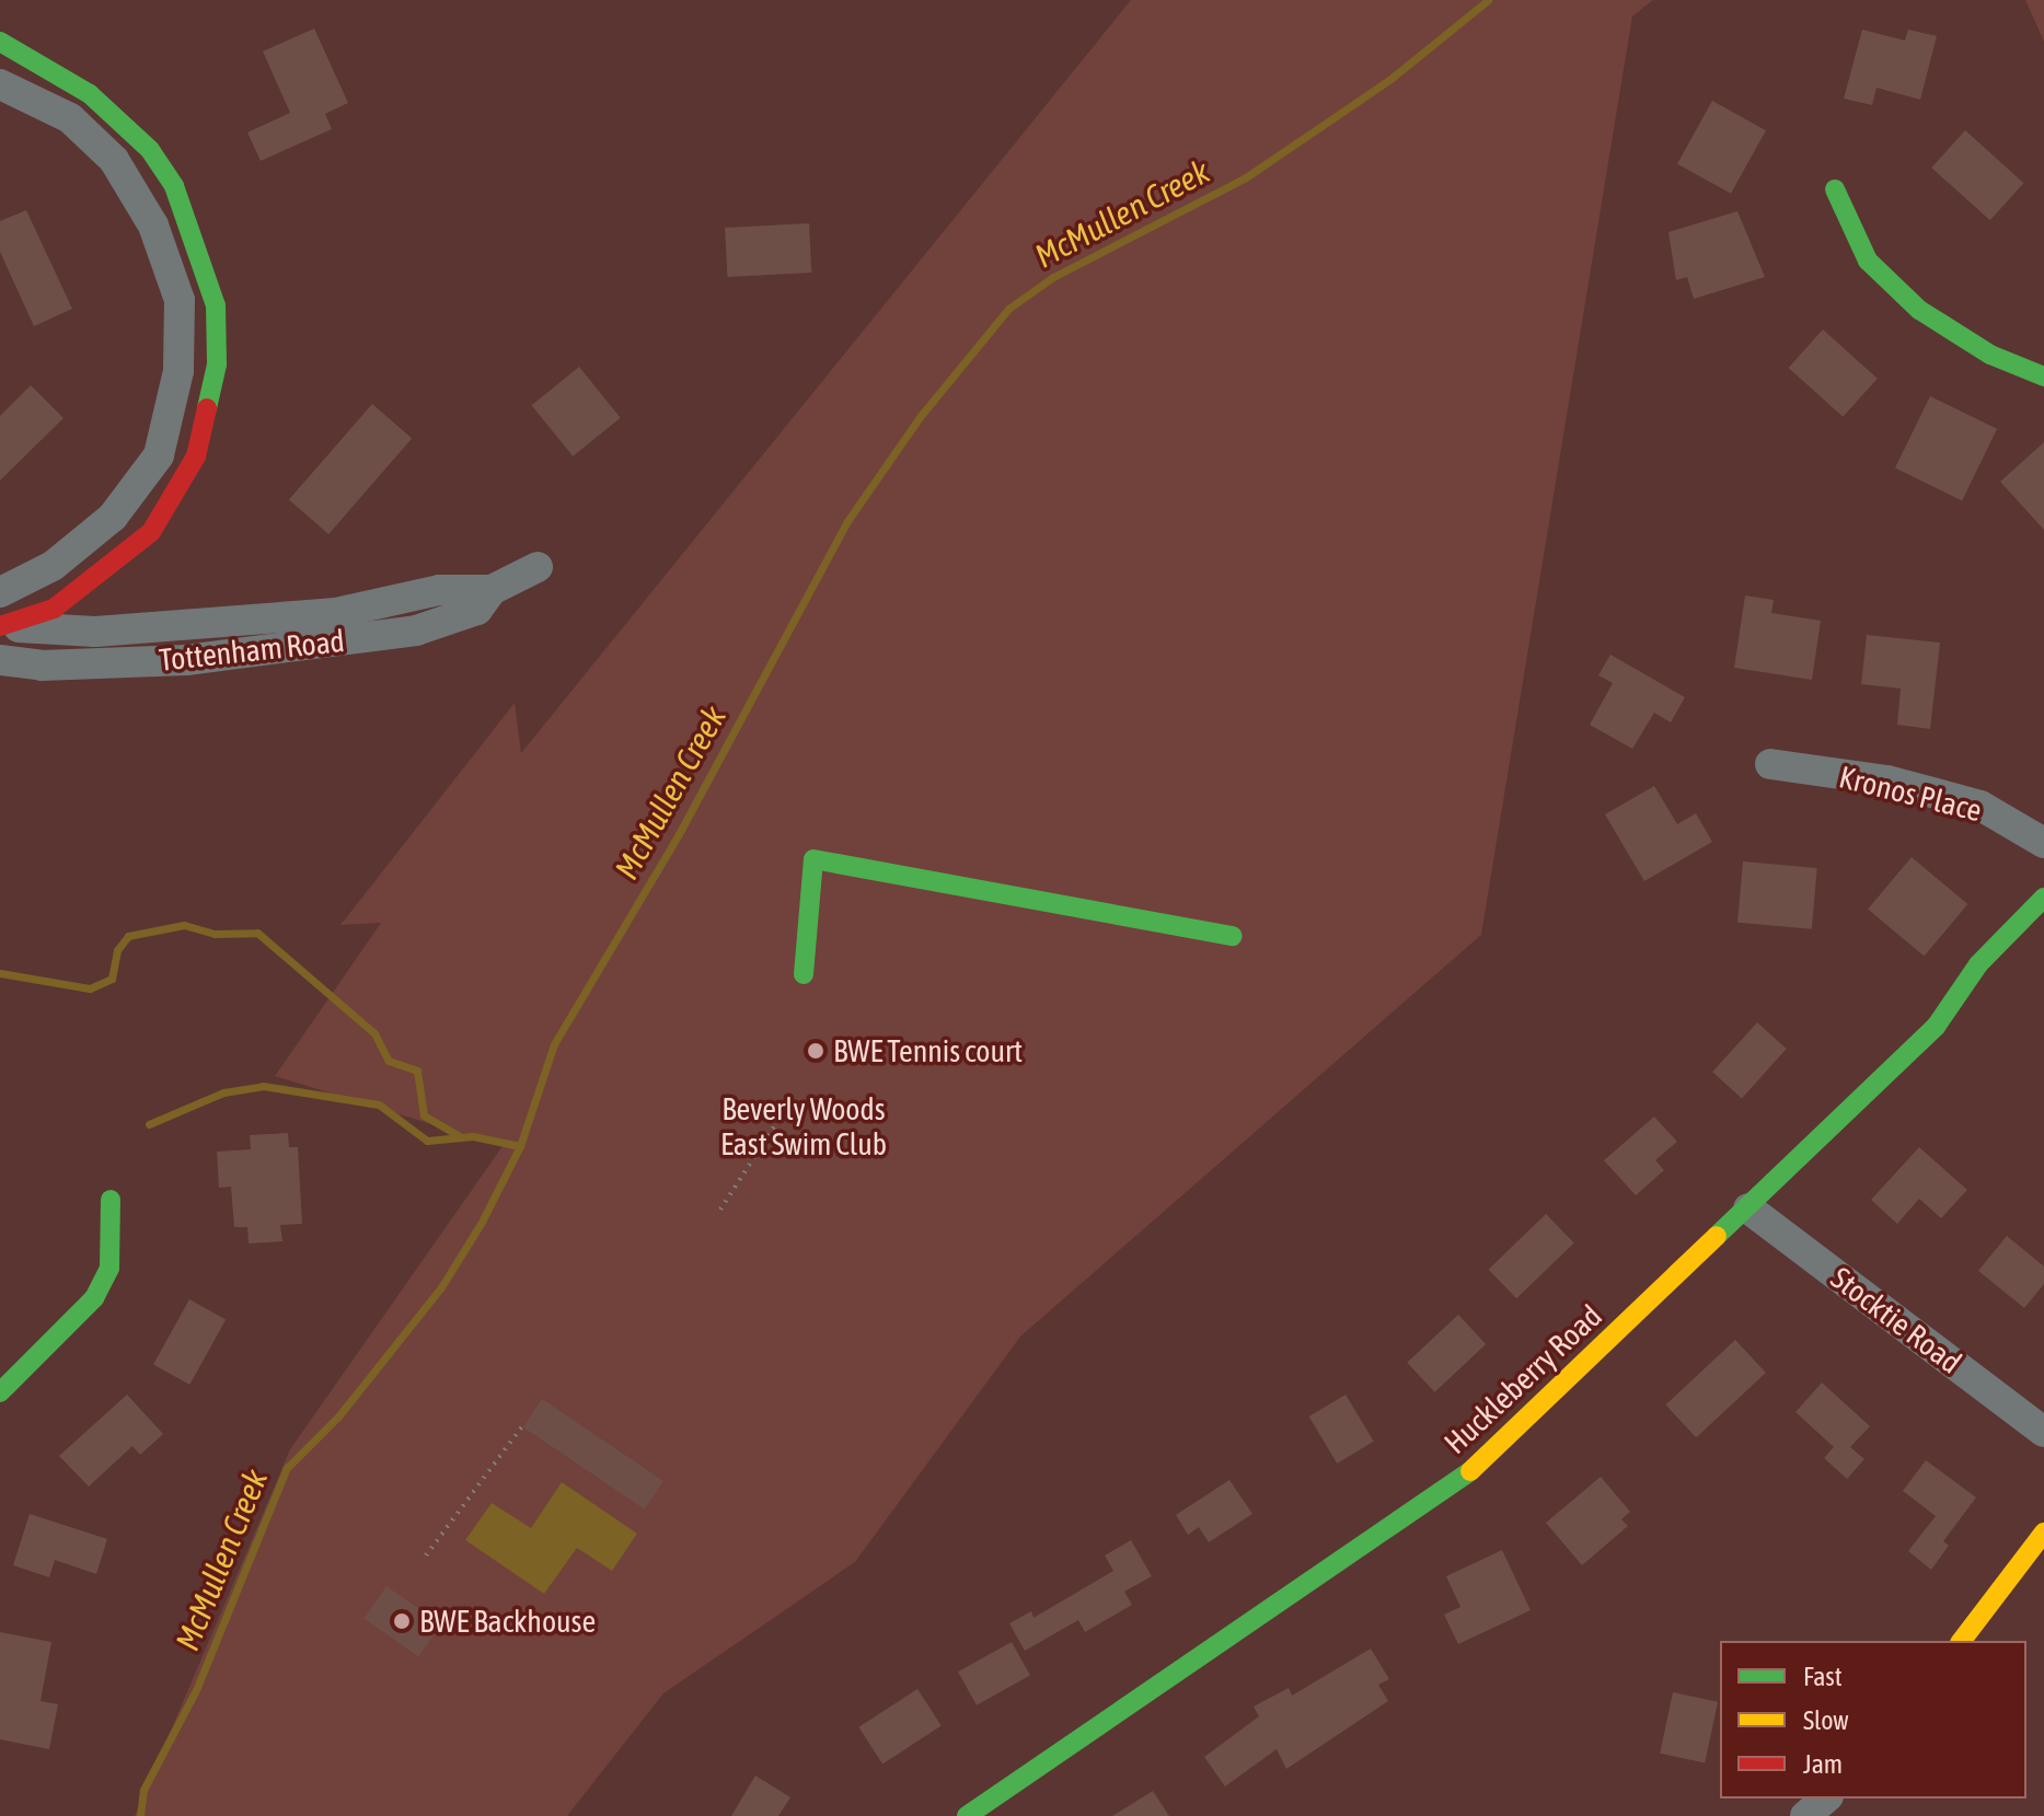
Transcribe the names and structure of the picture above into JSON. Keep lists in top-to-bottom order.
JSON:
{
  "streets": {
    "street": [
      "Tottenham Road",
      "Kronos Place",
      "Stocktie Road",
      "Huckleberry Road"
    ]
  },
  "crossings": [
    ["Stocktie Road", "Huckleberry Road"]
  ],
  "water": ["McMullen Creek"],
  "parks": ["Beverly Woods East Swim Club"],
  "places": ["BWE Tennis court", "BWE Backhouse"],
  "legend": ["Fast", "Slow", "Jam"]
}
